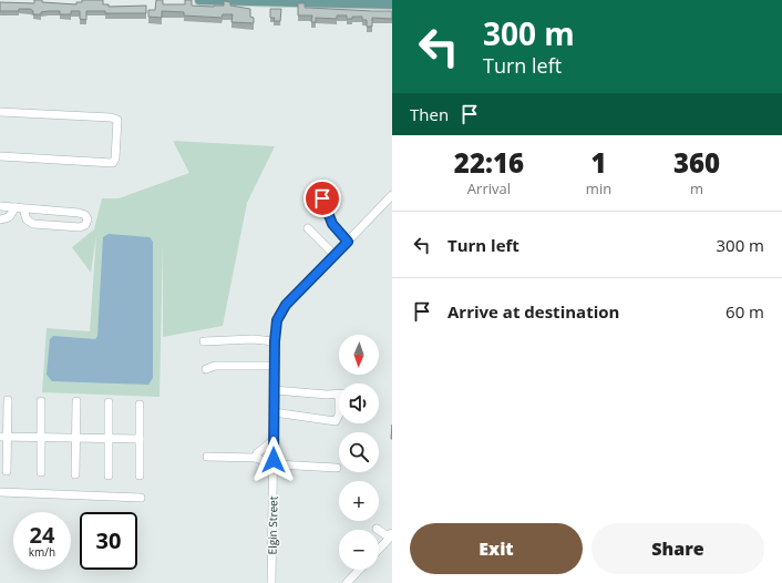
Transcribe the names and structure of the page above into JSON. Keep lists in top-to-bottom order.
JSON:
{
  "streets": {
    "street": ["Elgin Street"]
  },
  "north": "bottom",
  "page": {
    "turn": ["300 m", "Turn left"],
    "then": "Then",
    "eta": [
      "22:16",
      "Arrival",
      "1",
      "min",
      "360",
      "m"
    ],
    "list": [
      {
        "name": "Turn left",
        "value": "300 m"
      },
      {
        "name": "Arrive at destination",
        "value": "60 m"
      }
    ],
    "map_buttons": ["+", "−"],
    "speed": "24 km/h",
    "limit": "30",
    "buttons": ["Exit", "Share"]
  }
}
